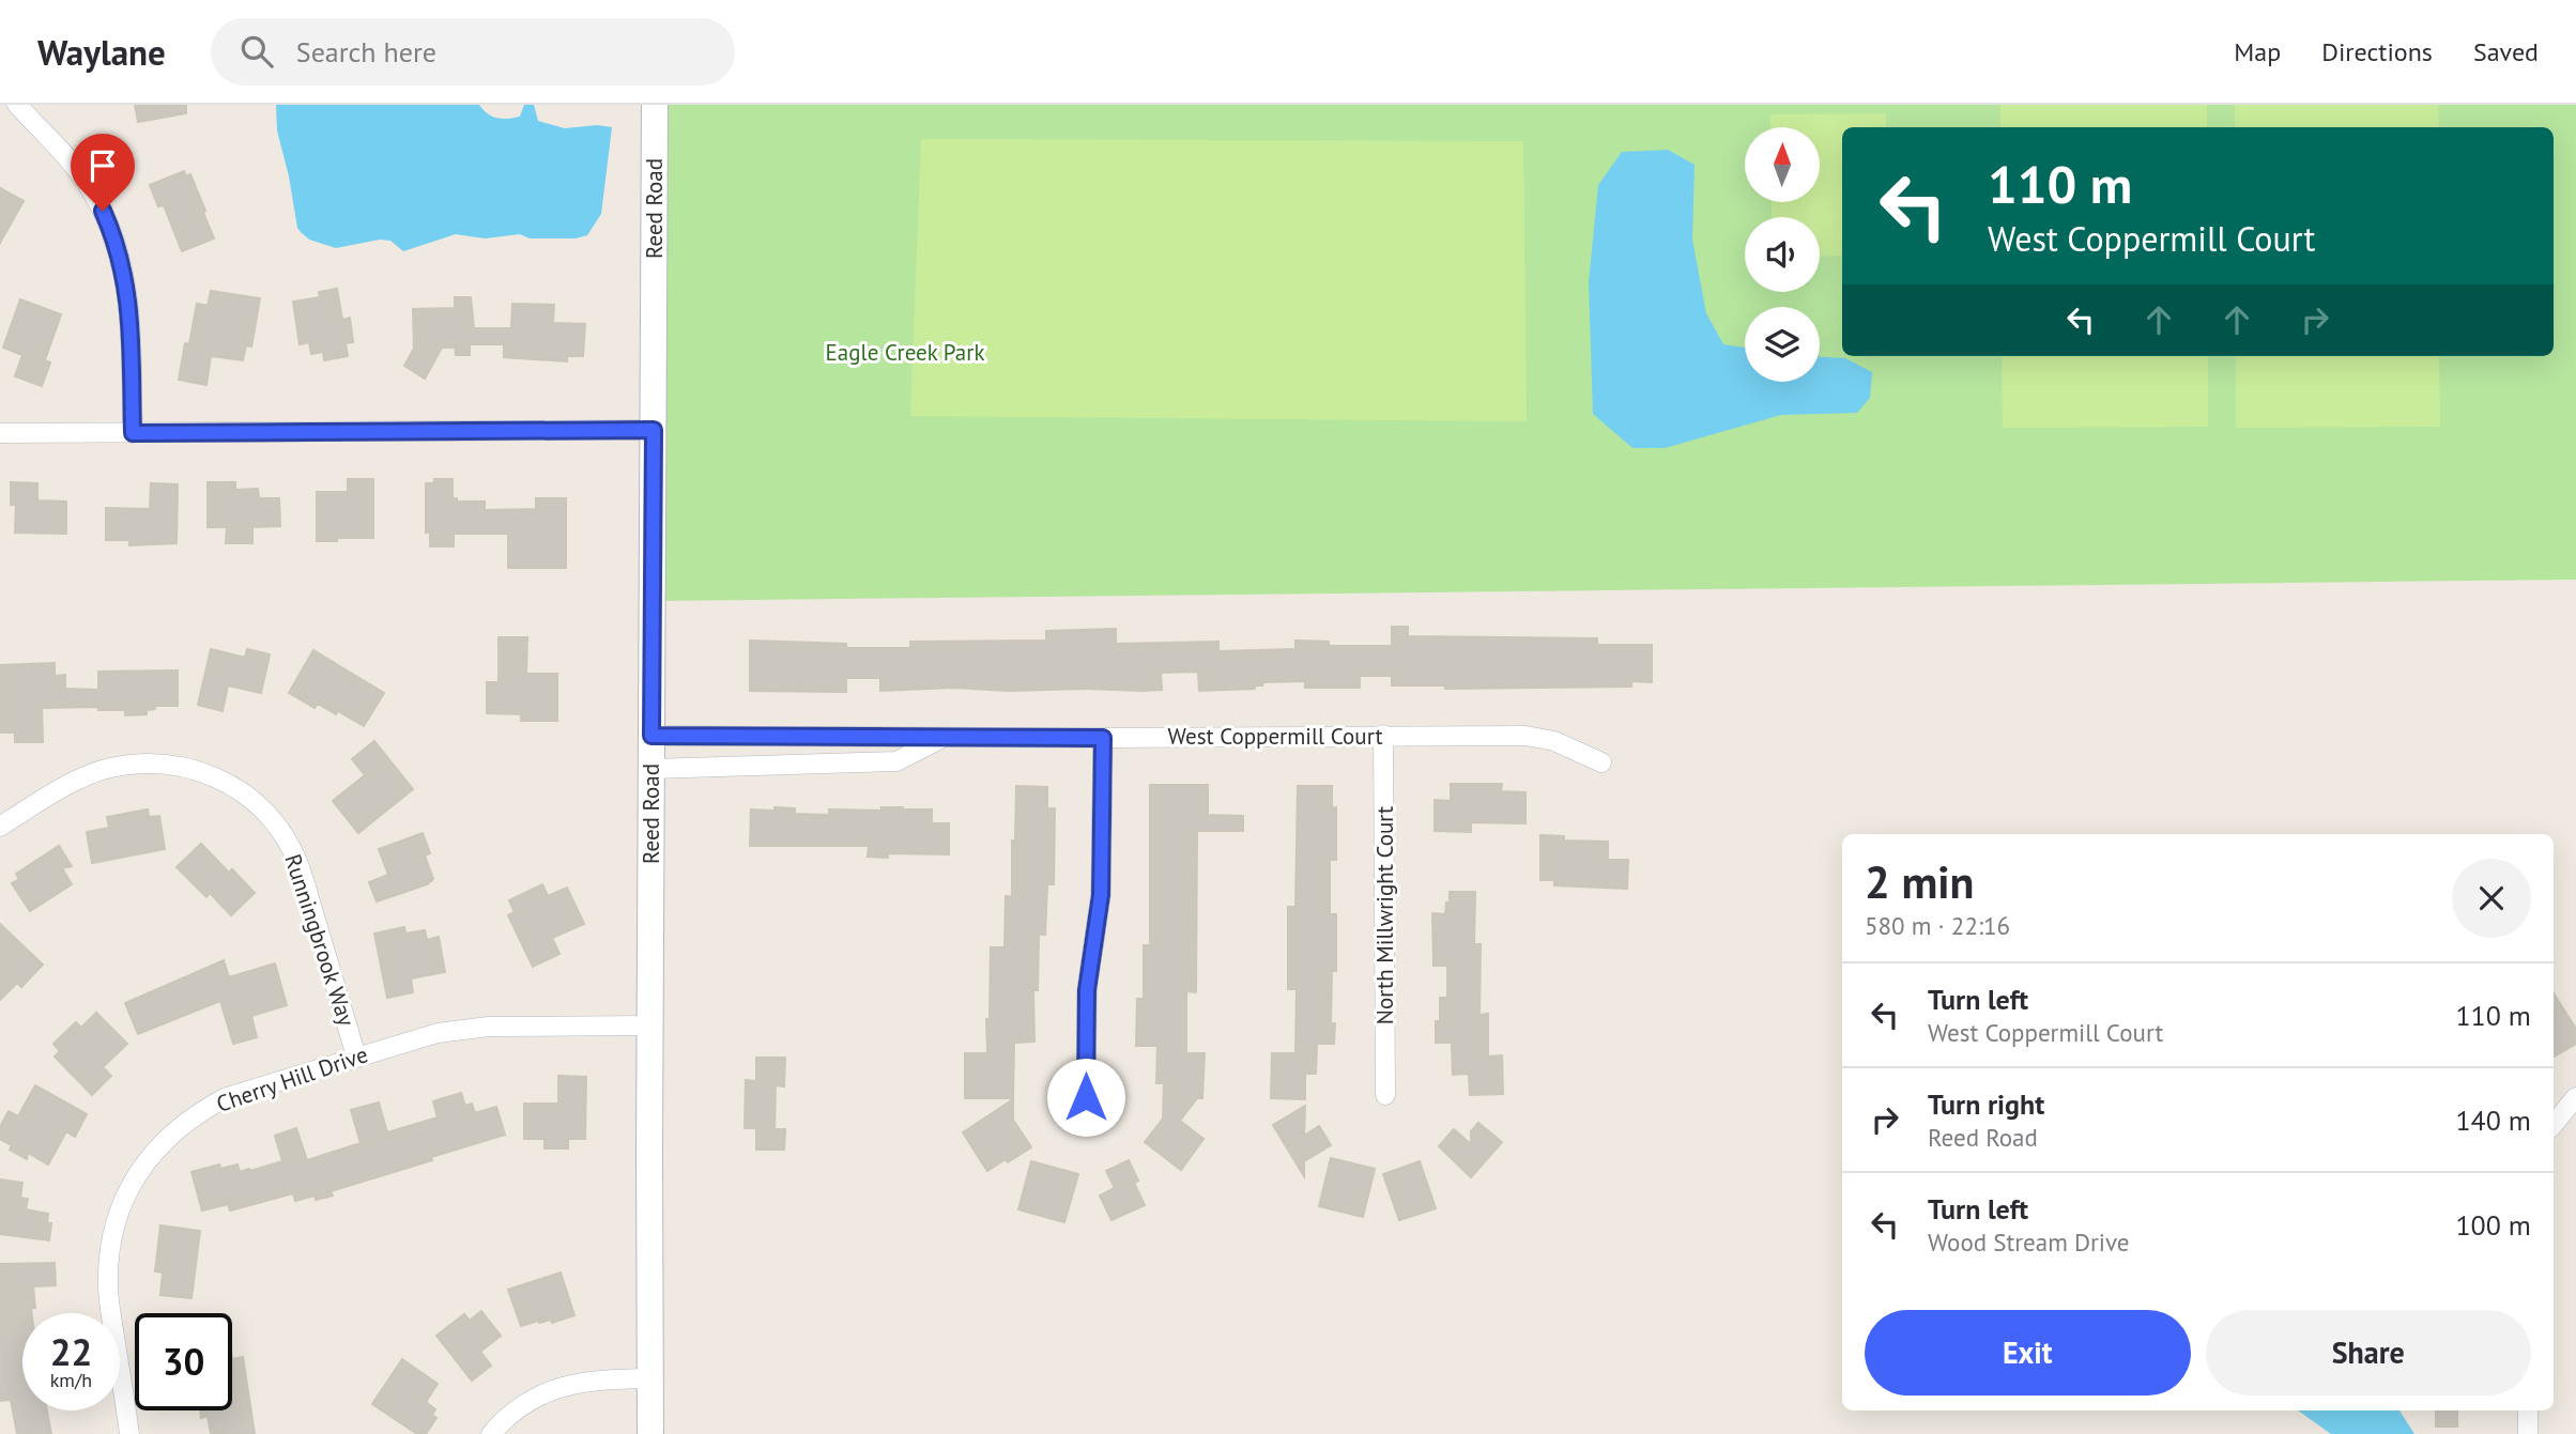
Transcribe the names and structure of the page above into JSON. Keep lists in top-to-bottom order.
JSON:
{
  "streets": {
    "main road": ["Reed Road"],
    "street": [
      "West Coppermill Court",
      "North Millwright Court",
      "Runningbrook Way",
      "Cherry Hill Drive"
    ]
  },
  "crossings": [
    ["Reed Road", "West Coppermill Court"],
    ["Reed Road", "Cherry Hill Drive"],
    ["West Coppermill Court", "North Millwright Court"],
    ["Runningbrook Way", "Cherry Hill Drive"]
  ],
  "parks": ["Eagle Creek Park"],
  "north": "top",
  "page": {
    "header": "Waylane",
    "search": "Search here",
    "nav": ["Map", "Directions", "Saved"],
    "turn": ["110 m", "West Coppermill Court"],
    "heading": ["2 min", "580 m · 22:16"],
    "list": [
      {
        "name": "Turn left",
        "note": "West Coppermill Court",
        "value": "110 m"
      },
      {
        "name": "Turn right",
        "note": "Reed Road",
        "value": "140 m"
      },
      {
        "name": "Turn left",
        "note": "Wood Stream Drive",
        "value": "100 m"
      }
    ],
    "buttons": ["Exit", "Share"],
    "speed": "22 km/h",
    "limit": "30"
  }
}
